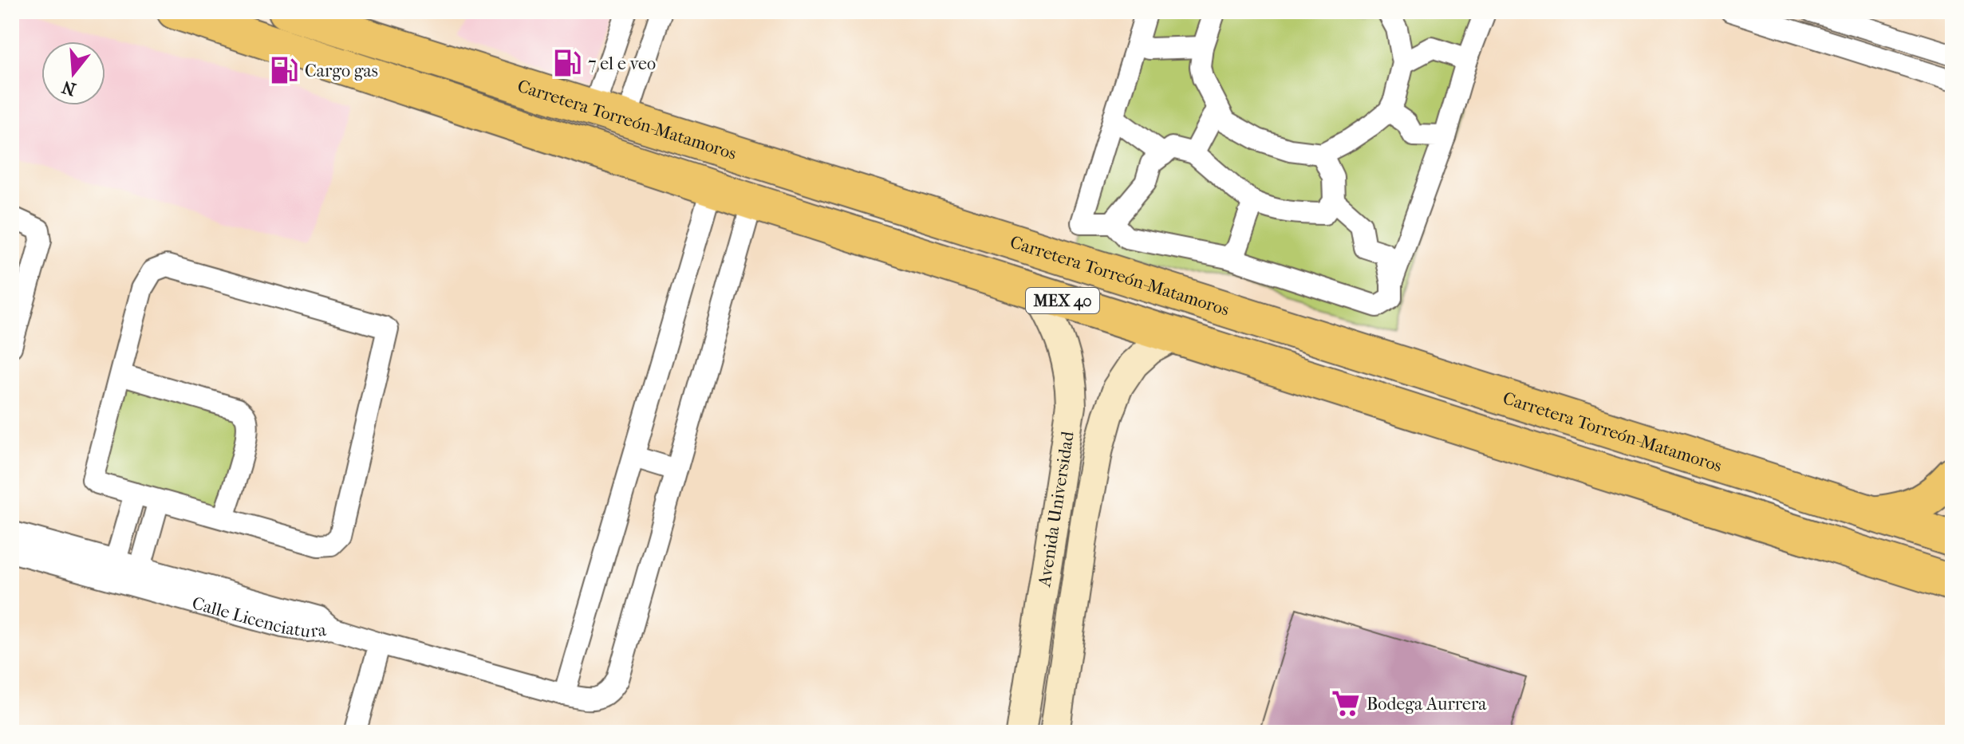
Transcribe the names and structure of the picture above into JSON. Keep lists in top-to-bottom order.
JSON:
{
  "streets": {
    "highway": ["Carretera Torreón-Matamoros", "MEX 40"],
    "main road": ["Avenida Universidad"],
    "street": ["Calle Licenciatura"]
  },
  "crossings": [
    ["MEX 40", "Avenida Universidad"],
    ["MEX 40", "Calle Licenciatura"]
  ],
  "places": {
    "fuel station": ["7 el e veo", "Cargo gas"],
    "supermarket": ["Bodega Aurrera"]
  },
  "north": "bottom"
}
